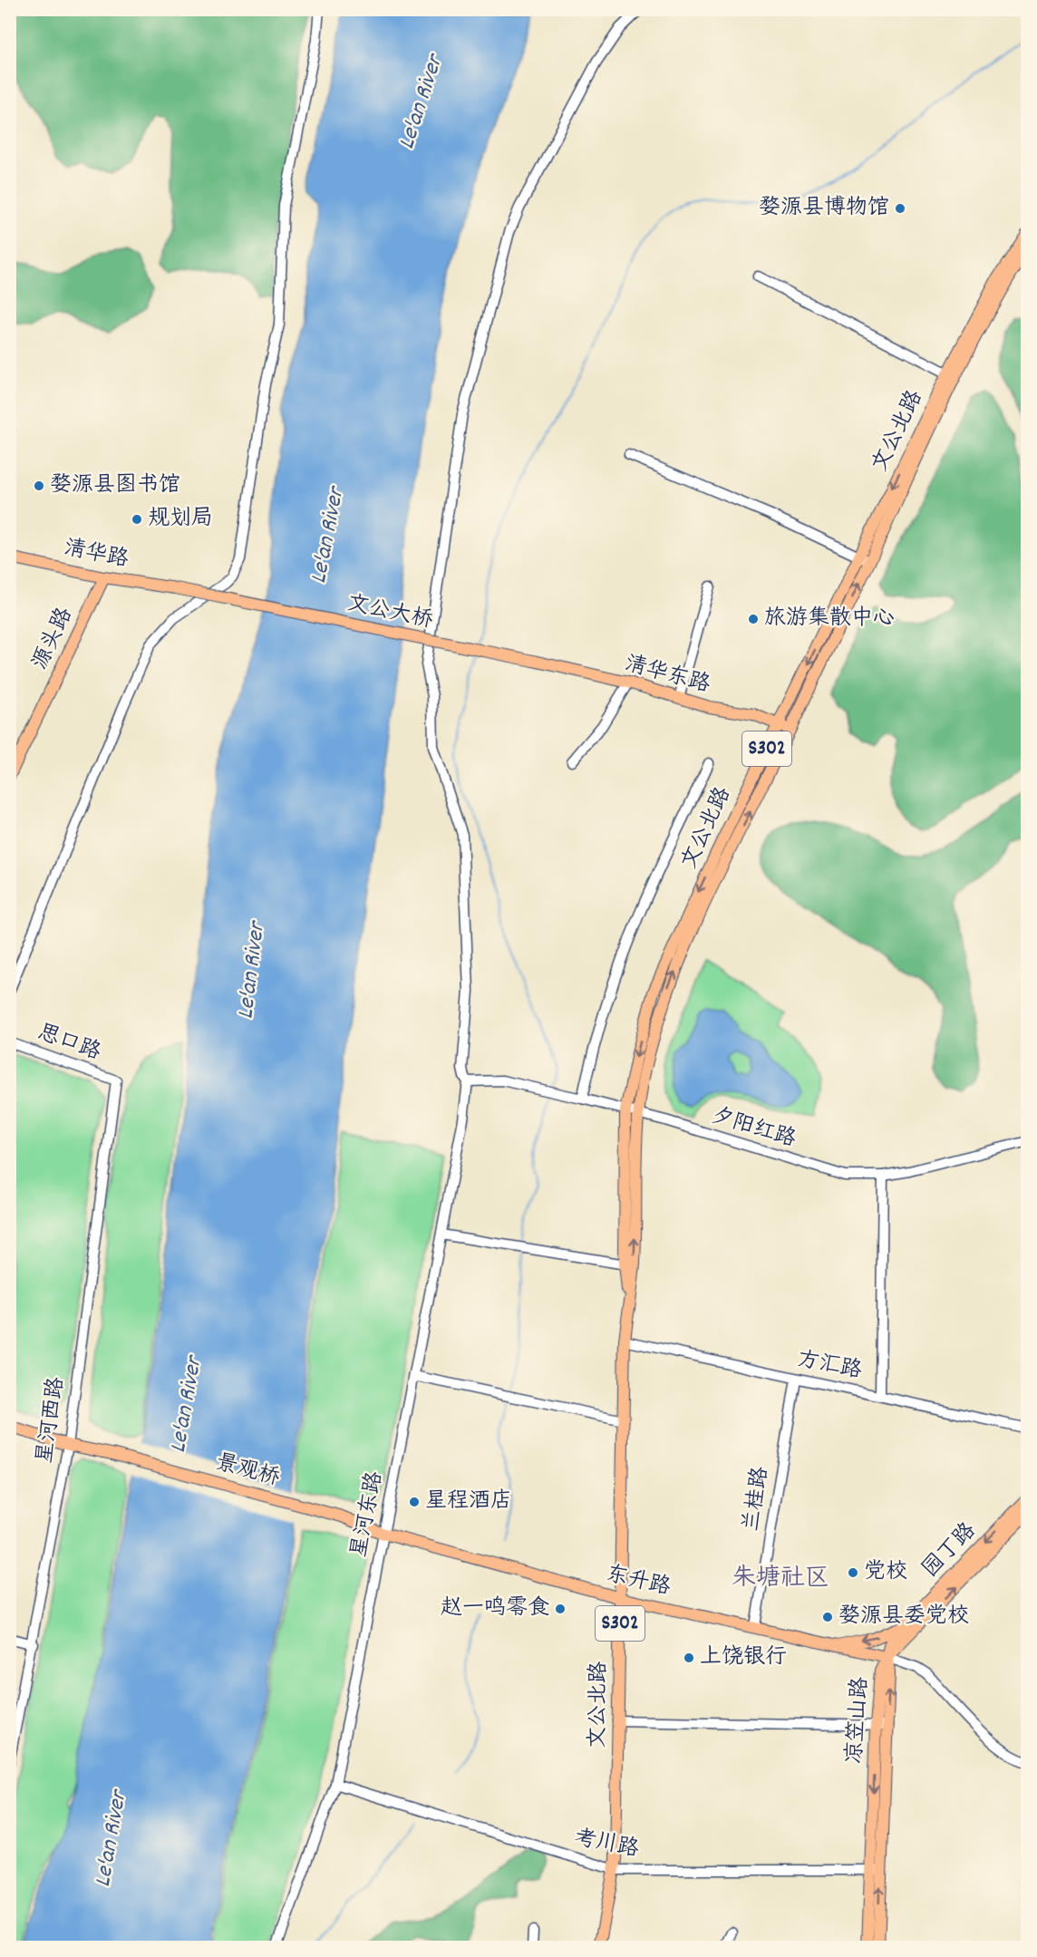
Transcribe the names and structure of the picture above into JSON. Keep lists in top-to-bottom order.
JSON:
{
  "streets": {
    "main road": [
      "文公北路",
      "清华路",
      "文公大桥",
      "源头路",
      "清华东路",
      "S302",
      "景观桥",
      "园丁路",
      "东升路",
      "凉笠山路"
    ],
    "street": [
      "思口路",
      "夕阳红路",
      "方汇路",
      "星河西路",
      "兰桂路",
      "星河东路",
      "考川路"
    ]
  },
  "crossings": [
    ["文公北路", "清华东路"],
    ["文公北路", "夕阳红路"],
    ["文公北路", "方汇路"],
    ["文公北路", "东升路"],
    ["文公北路", "考川路"],
    ["清华路", "文公大桥"],
    ["清华路", "源头路"],
    ["文公大桥", "清华东路"],
    ["思口路", "星河西路"],
    ["夕阳红路", "星河东路"],
    ["方汇路", "兰桂路"],
    ["星河西路", "景观桥"],
    ["景观桥", "星河东路"],
    ["景观桥", "东升路"],
    ["兰桂路", "东升路"],
    ["星河东路", "东升路"],
    ["星河东路", "考川路"],
    ["园丁路", "东升路"],
    ["园丁路", "凉笠山路"],
    ["东升路", "凉笠山路"],
    ["凉笠山路", "考川路"]
  ],
  "districts": ["朱塘社区"],
  "water": ["Le'an River"],
  "places": [
    "婺源县博物馆",
    "婺源县图书馆",
    "规划局",
    "旅游集散中心",
    "星程酒店",
    "党校",
    "赵一鸣零食",
    "婺源县委党校",
    "上饶银行"
  ]
}
